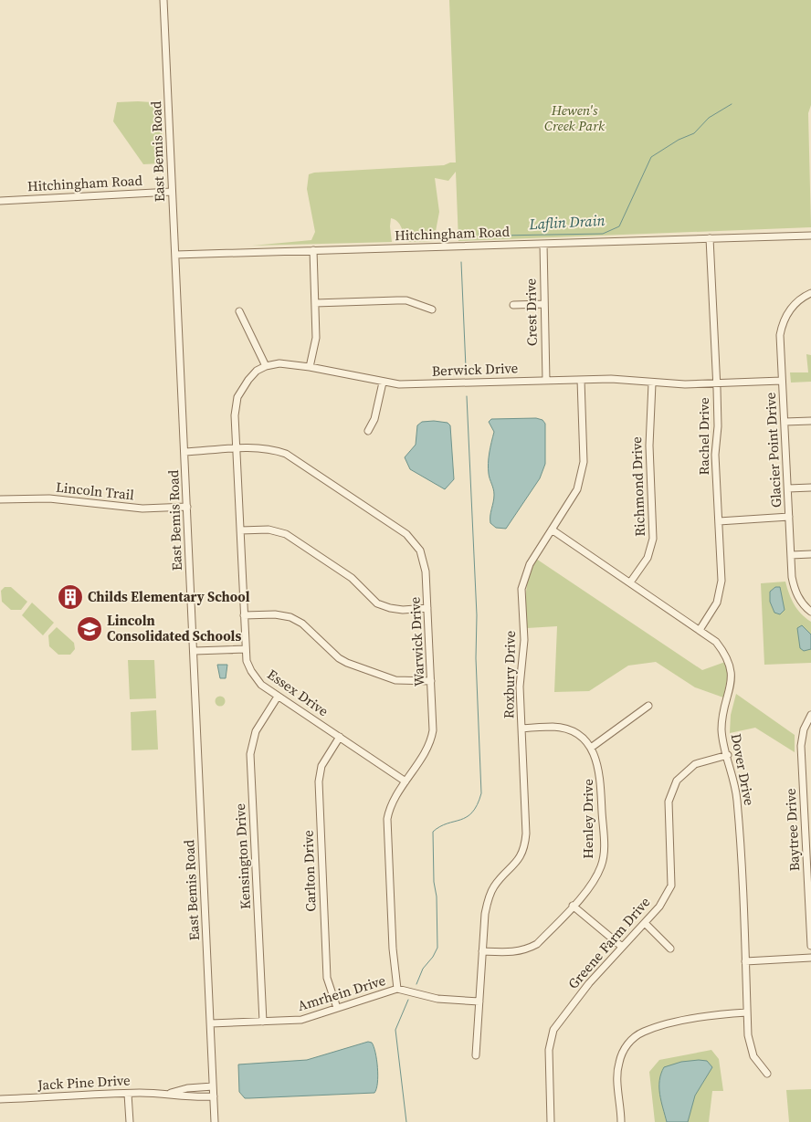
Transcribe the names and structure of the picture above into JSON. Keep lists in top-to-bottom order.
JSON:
{
  "streets": {
    "street": [
      "East Bemis Road",
      "Hitchingham Road",
      "Crest Drive",
      "Berwick Drive",
      "Rachel Drive",
      "Glacier Point Drive",
      "Richmond Drive",
      "Lincoln Trail",
      "Warwick Drive",
      "Roxbury Drive",
      "Essex Drive",
      "Dover Drive",
      "Henley Drive",
      "Baytree Drive",
      "Kensington Drive",
      "Carlton Drive",
      "Greene Farm Drive",
      "Amrhein Drive",
      "Jack Pine Drive"
    ]
  },
  "crossings": [
    ["East Bemis Road", "Hitchingham Road"],
    ["East Bemis Road", "Lincoln Trail"],
    ["East Bemis Road", "Warwick Drive"],
    ["East Bemis Road", "Amrhein Drive"],
    ["East Bemis Road", "Jack Pine Drive"],
    ["Hitchingham Road", "Crest Drive"],
    ["Hitchingham Road", "Rachel Drive"],
    ["Crest Drive", "Berwick Drive"],
    ["Berwick Drive", "Rachel Drive"],
    ["Berwick Drive", "Glacier Point Drive"],
    ["Berwick Drive", "Richmond Drive"],
    ["Berwick Drive", "Roxbury Drive"],
    ["Rachel Drive", "Dover Drive"],
    ["Richmond Drive", "Dover Drive"],
    ["Warwick Drive", "Essex Drive"],
    ["Warwick Drive", "Amrhein Drive"],
    ["Roxbury Drive", "Dover Drive"],
    ["Roxbury Drive", "Henley Drive"],
    ["Roxbury Drive", "Amrhein Drive"],
    ["Essex Drive", "Kensington Drive"],
    ["Essex Drive", "Carlton Drive"],
    ["Dover Drive", "Greene Farm Drive"],
    ["Kensington Drive", "Amrhein Drive"],
    ["Carlton Drive", "Amrhein Drive"]
  ],
  "water": ["Laflin Drain"],
  "parks": ["Hewen's Creek Park"],
  "places": {
    "building": ["Childs Elementary School"],
    "school or university": ["Lincoln Consolidated Schools"]
  }
}
